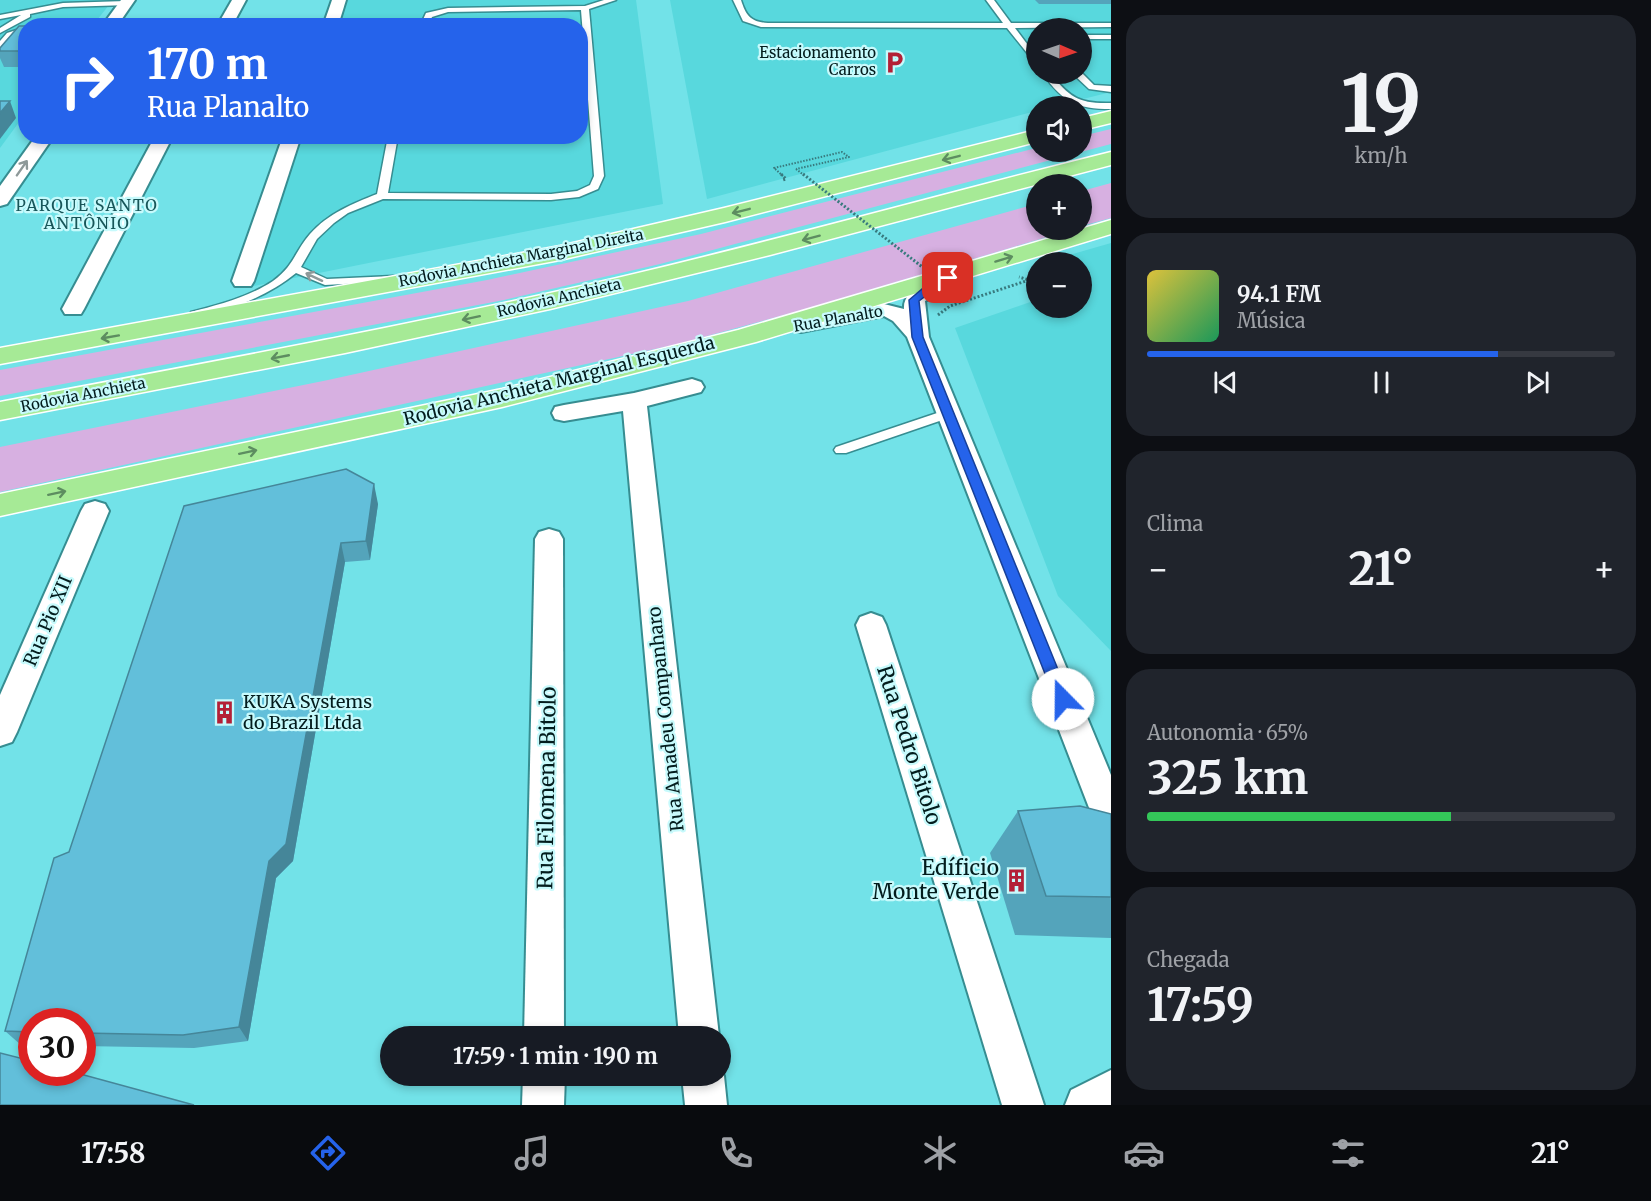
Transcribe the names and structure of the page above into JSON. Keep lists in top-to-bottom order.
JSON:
{
  "streets": {
    "highway": ["Rodovia Anchieta Marginal Direita", "Rodovia Anchieta", "Rodovia Anchieta Marginal Esquerda"],
    "street": [
      "Rua Planalto",
      "Rua Pio XII",
      "Rua Amadeu Companharo",
      "Rua Pedro Bitolo",
      "Rua Filomena Bitolo"
    ]
  },
  "crossings": [
    ["Rua Planalto", "Rodovia Anchieta Marginal Esquerda"]
  ],
  "one_way": ["Rodovia Anchieta Marginal Direita", "Rodovia Anchieta Marginal Esquerda"],
  "districts": ["PARQUE SANTO ANTÔNIO"],
  "places": {
    "parking": ["Estacionamento Carros"],
    "building": ["KUKA Systems do Brazil Ltda", "Edíficio Monte Verde"]
  },
  "north": "right",
  "page": {
    "tile": [
      ["19", "km/h"],
      "Clima",
      ["Autonomia · 65%", "325 km"],
      ["Chegada", "17:59"]
    ],
    "map_buttons": ["+", "−"],
    "turn": ["170 m", "Rua Planalto"],
    "song": ["94.1 FM", "Música"],
    "heat": ["−", "21°", "+"],
    "limit": "30",
    "trip": "17:59 · 1 min · 190 m",
    "tabs": ["17:58", "21°"]
  }
}
